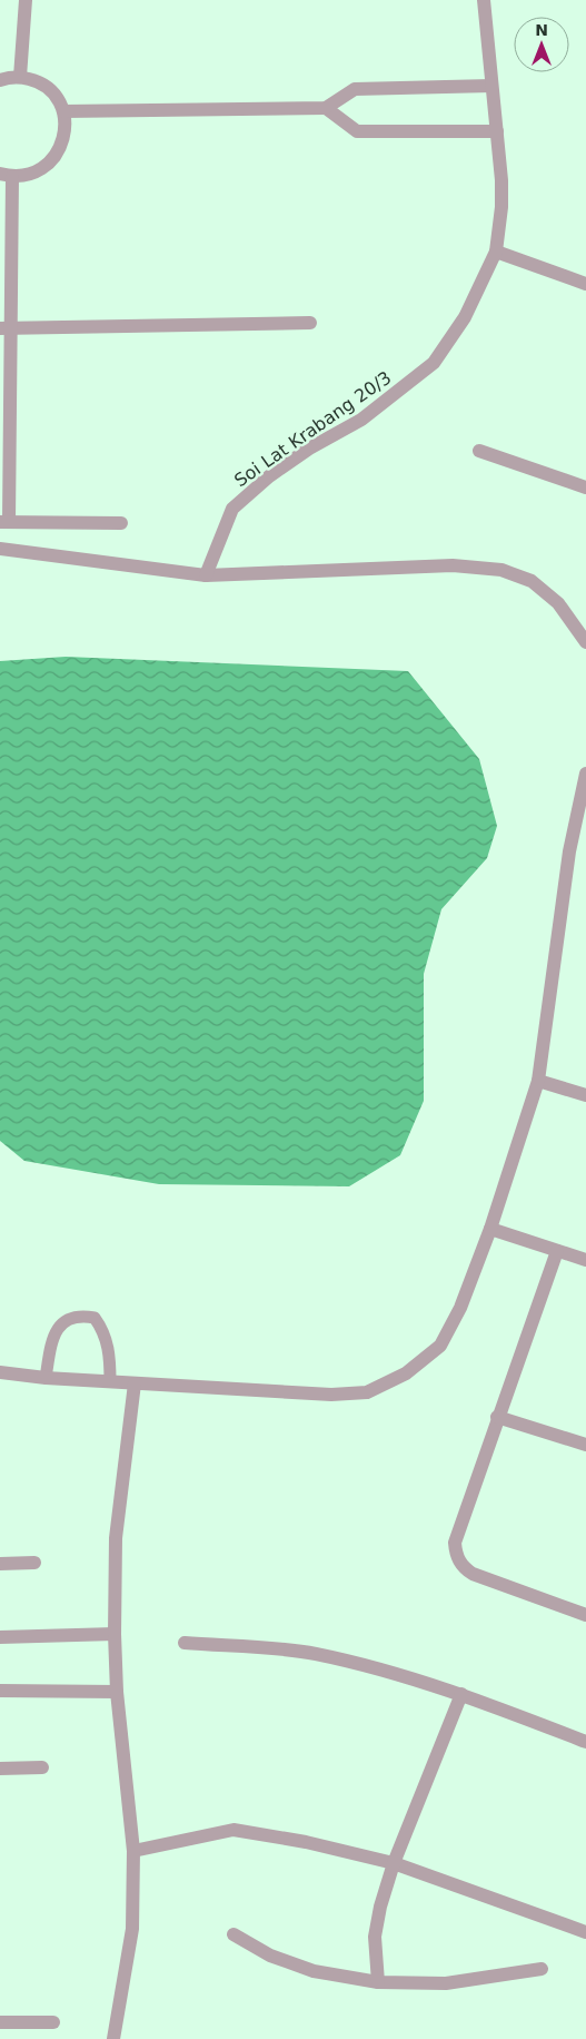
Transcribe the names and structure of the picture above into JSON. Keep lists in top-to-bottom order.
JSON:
{
  "streets": {
    "street": ["Soi Lat Krabang 20/3"]
  },
  "north": "top"
}
